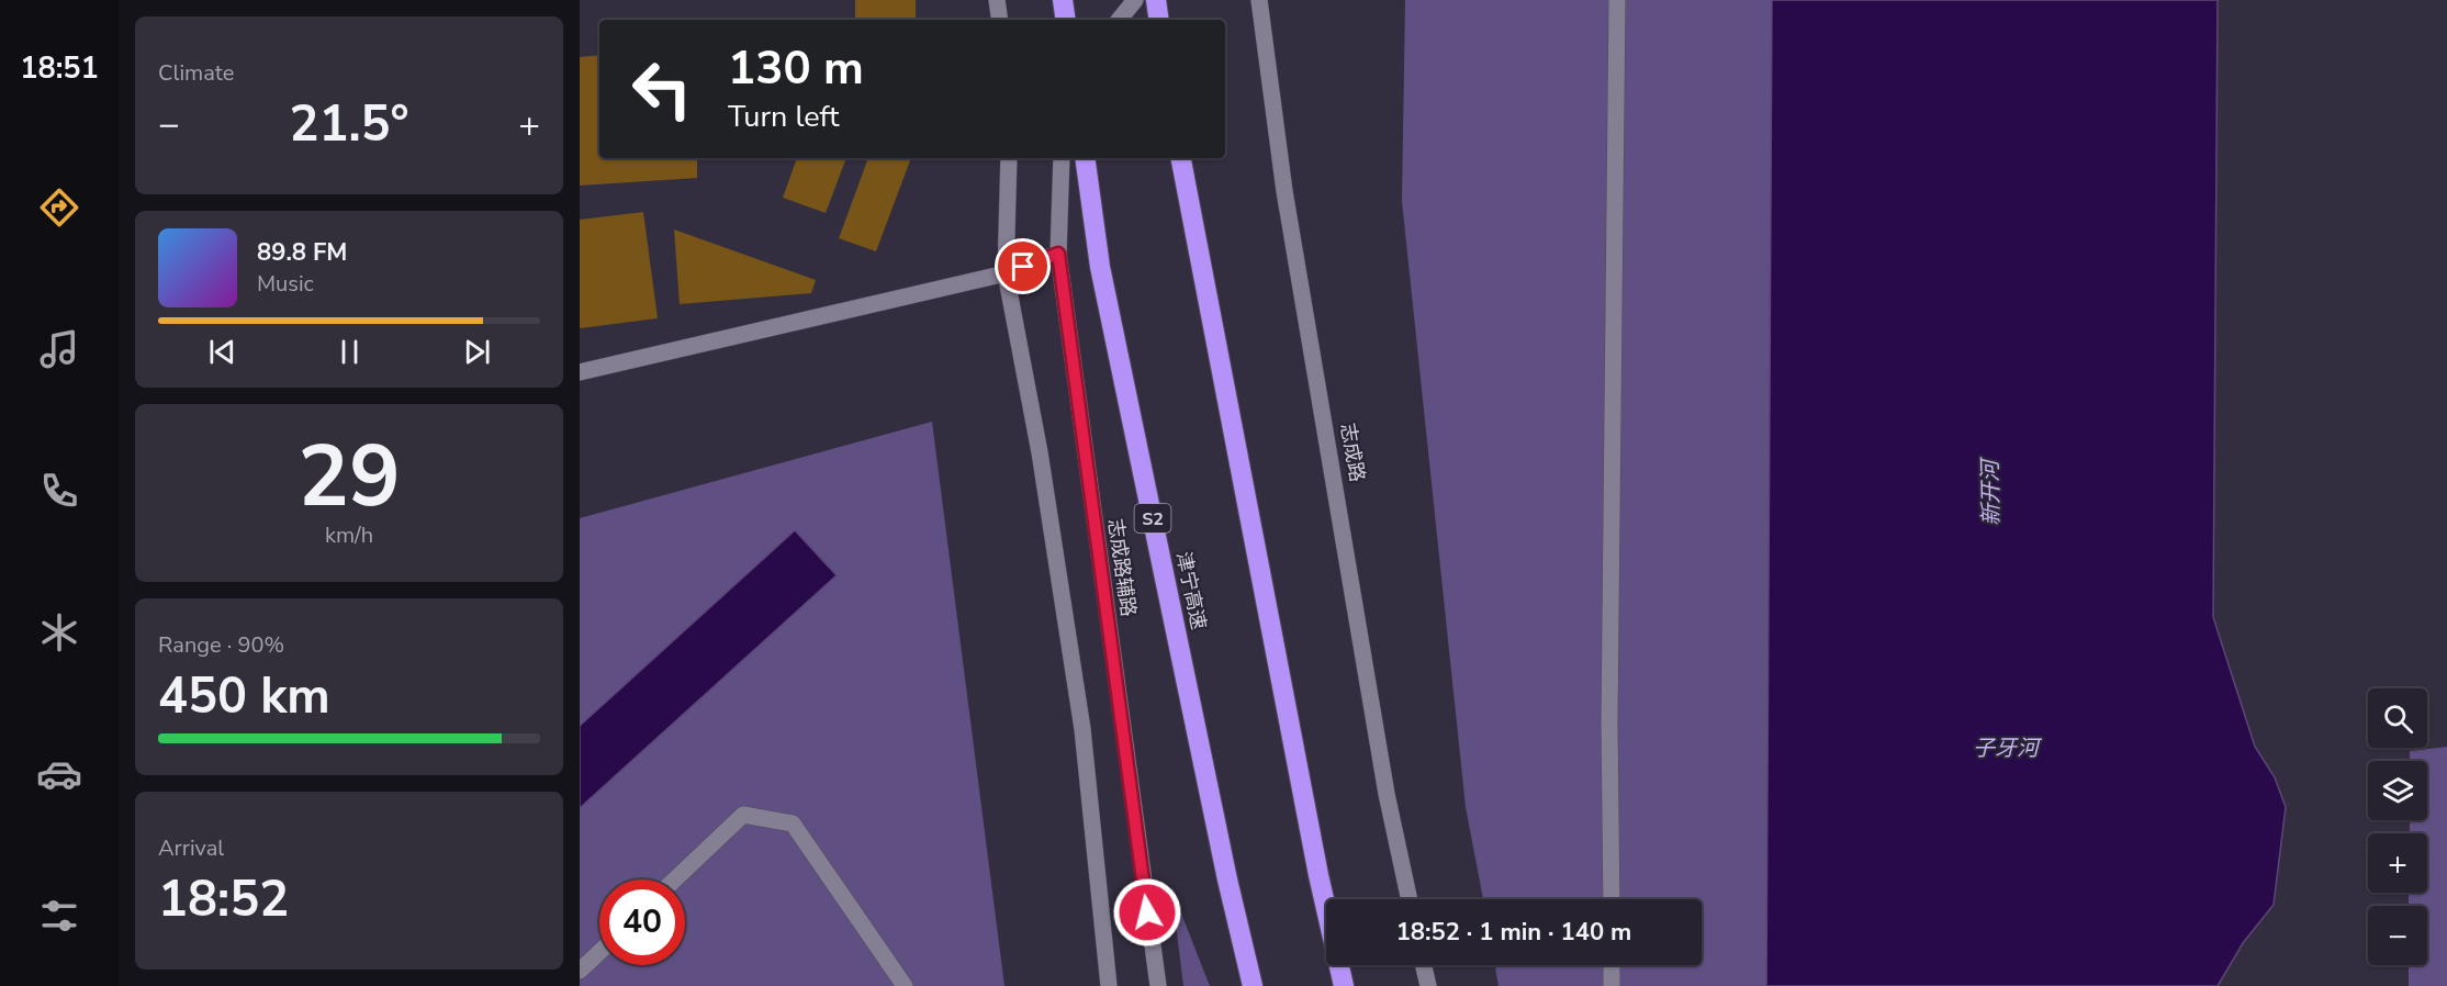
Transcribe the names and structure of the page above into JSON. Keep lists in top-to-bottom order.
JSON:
{
  "streets": {
    "highway": ["S2", "津宁高速"],
    "street": ["志成路", "志成路辅路"]
  },
  "water": ["新开河", "子牙河"],
  "page": {
    "tabs": "18:51",
    "tile": [
      "Climate",
      ["29", "km/h"],
      ["Range · 90%", "450 km"],
      ["Arrival", "18:52"]
    ],
    "turn": ["130 m", "Turn left"],
    "heat": ["−", "21.5°", "+"],
    "song": ["89.8 FM", "Music"],
    "map_buttons": ["+", "−"],
    "limit": "40",
    "trip": "18:52 · 1 min · 140 m"
  }
}
